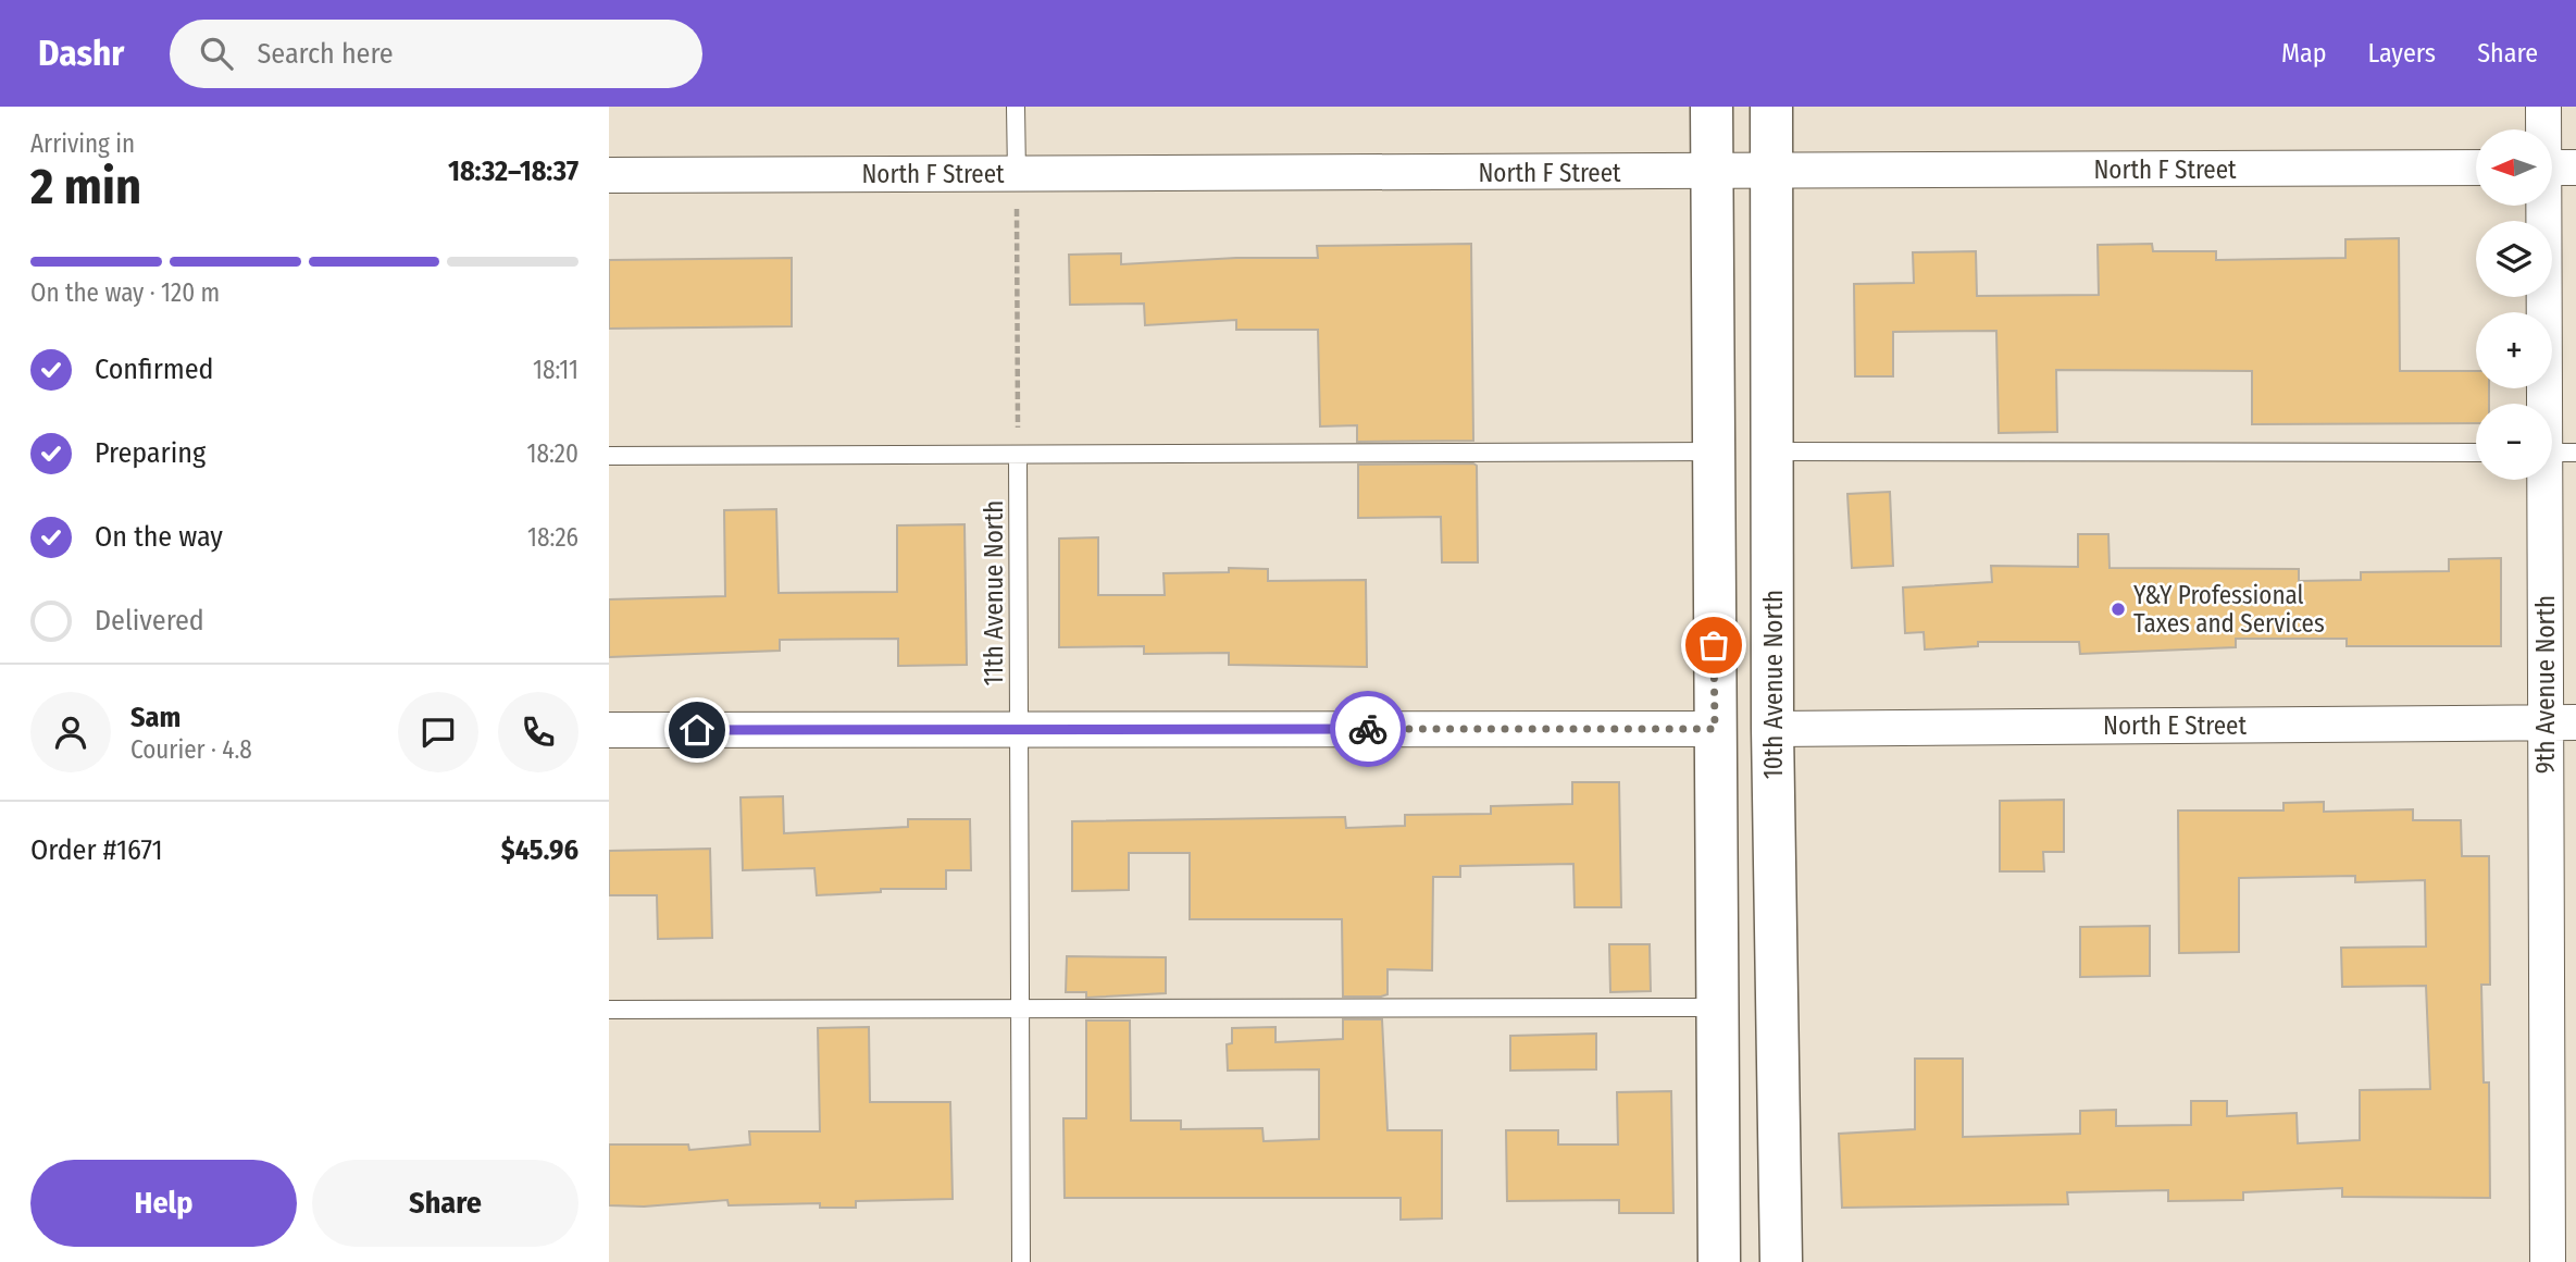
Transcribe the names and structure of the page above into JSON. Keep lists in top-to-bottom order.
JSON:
{
  "streets": {
    "main road": ["10th Avenue North"],
    "street": ["North F Street", "9th Avenue North", "North E Street"],
    "lane": ["11th Avenue North"]
  },
  "crossings": [
    ["North F Street", "10th Avenue North"],
    ["10th Avenue North", "North E Street"],
    ["9th Avenue North", "North E Street"]
  ],
  "places": ["Y&Y Professional Taxes and Services"],
  "north": "left",
  "page": {
    "header": "Dashr",
    "search": "Search here",
    "nav": ["Map", "Layers", "Share"],
    "heading": ["2 min", "Arriving in", "18:32–18:37"],
    "panel": [
      "Sam",
      "Courier · 4.8",
      "Order #1671",
      "$45.96"
    ],
    "map_buttons": ["+", "−"],
    "bar": "On the way · 120 m",
    "list": [
      ["Confirmed", "18:11"],
      ["Preparing", "18:20"],
      ["On the way", "18:26"],
      "Delivered"
    ],
    "buttons": ["Help", "Share"]
  }
}
